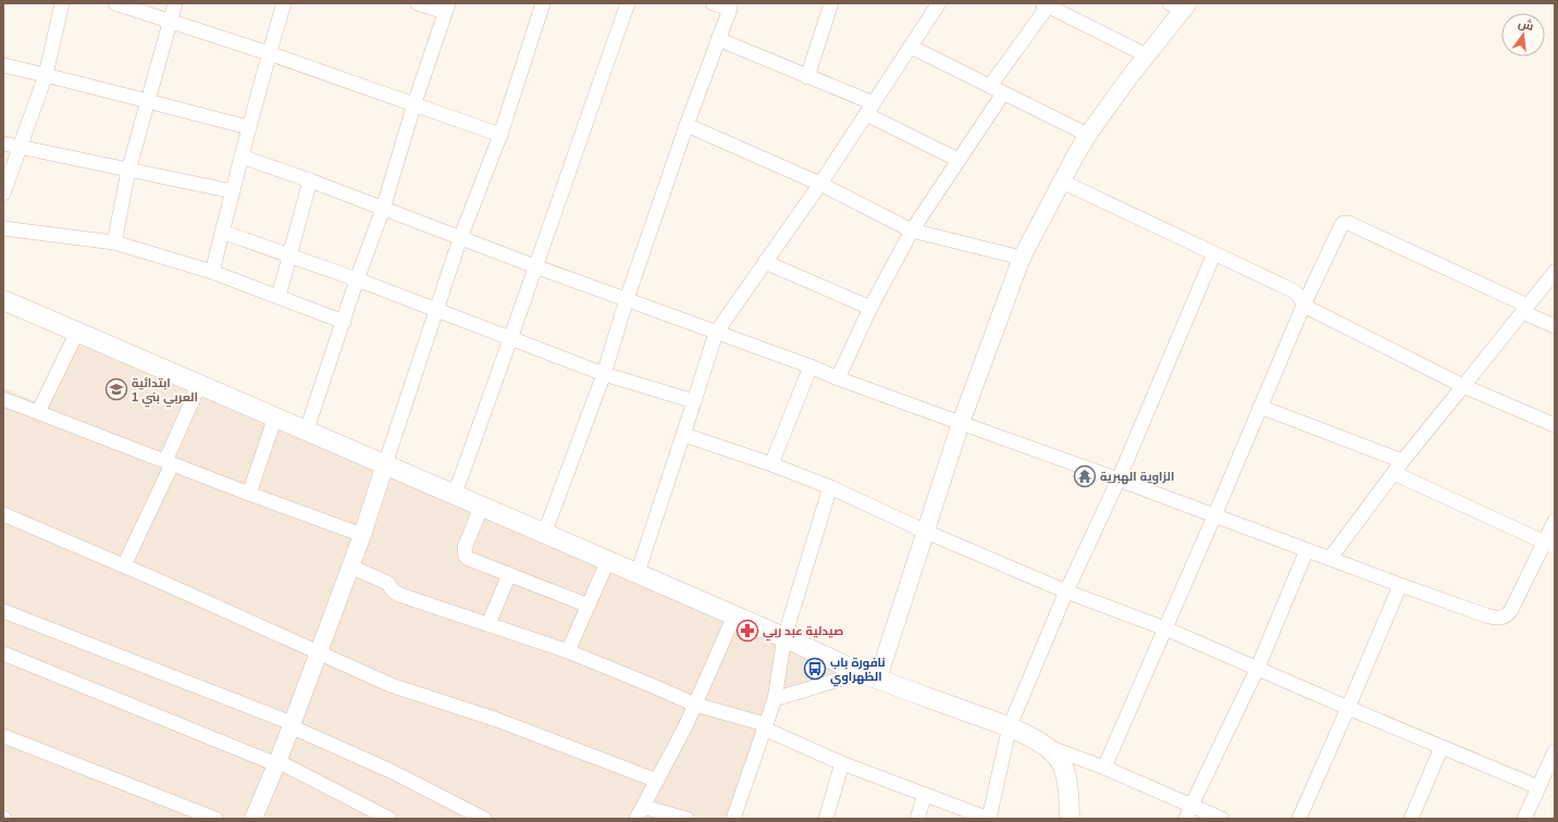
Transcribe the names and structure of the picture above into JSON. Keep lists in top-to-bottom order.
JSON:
{
  "places": {
    "school or university": ["ابتدائية العربي بني 1"],
    "temple": ["الزاوية الهبرية"],
    "pharmacy": ["صيدلية عبد ربي"],
    "bus stop": ["نافورة باب الظهراوي"]
  },
  "north": "top"
}
